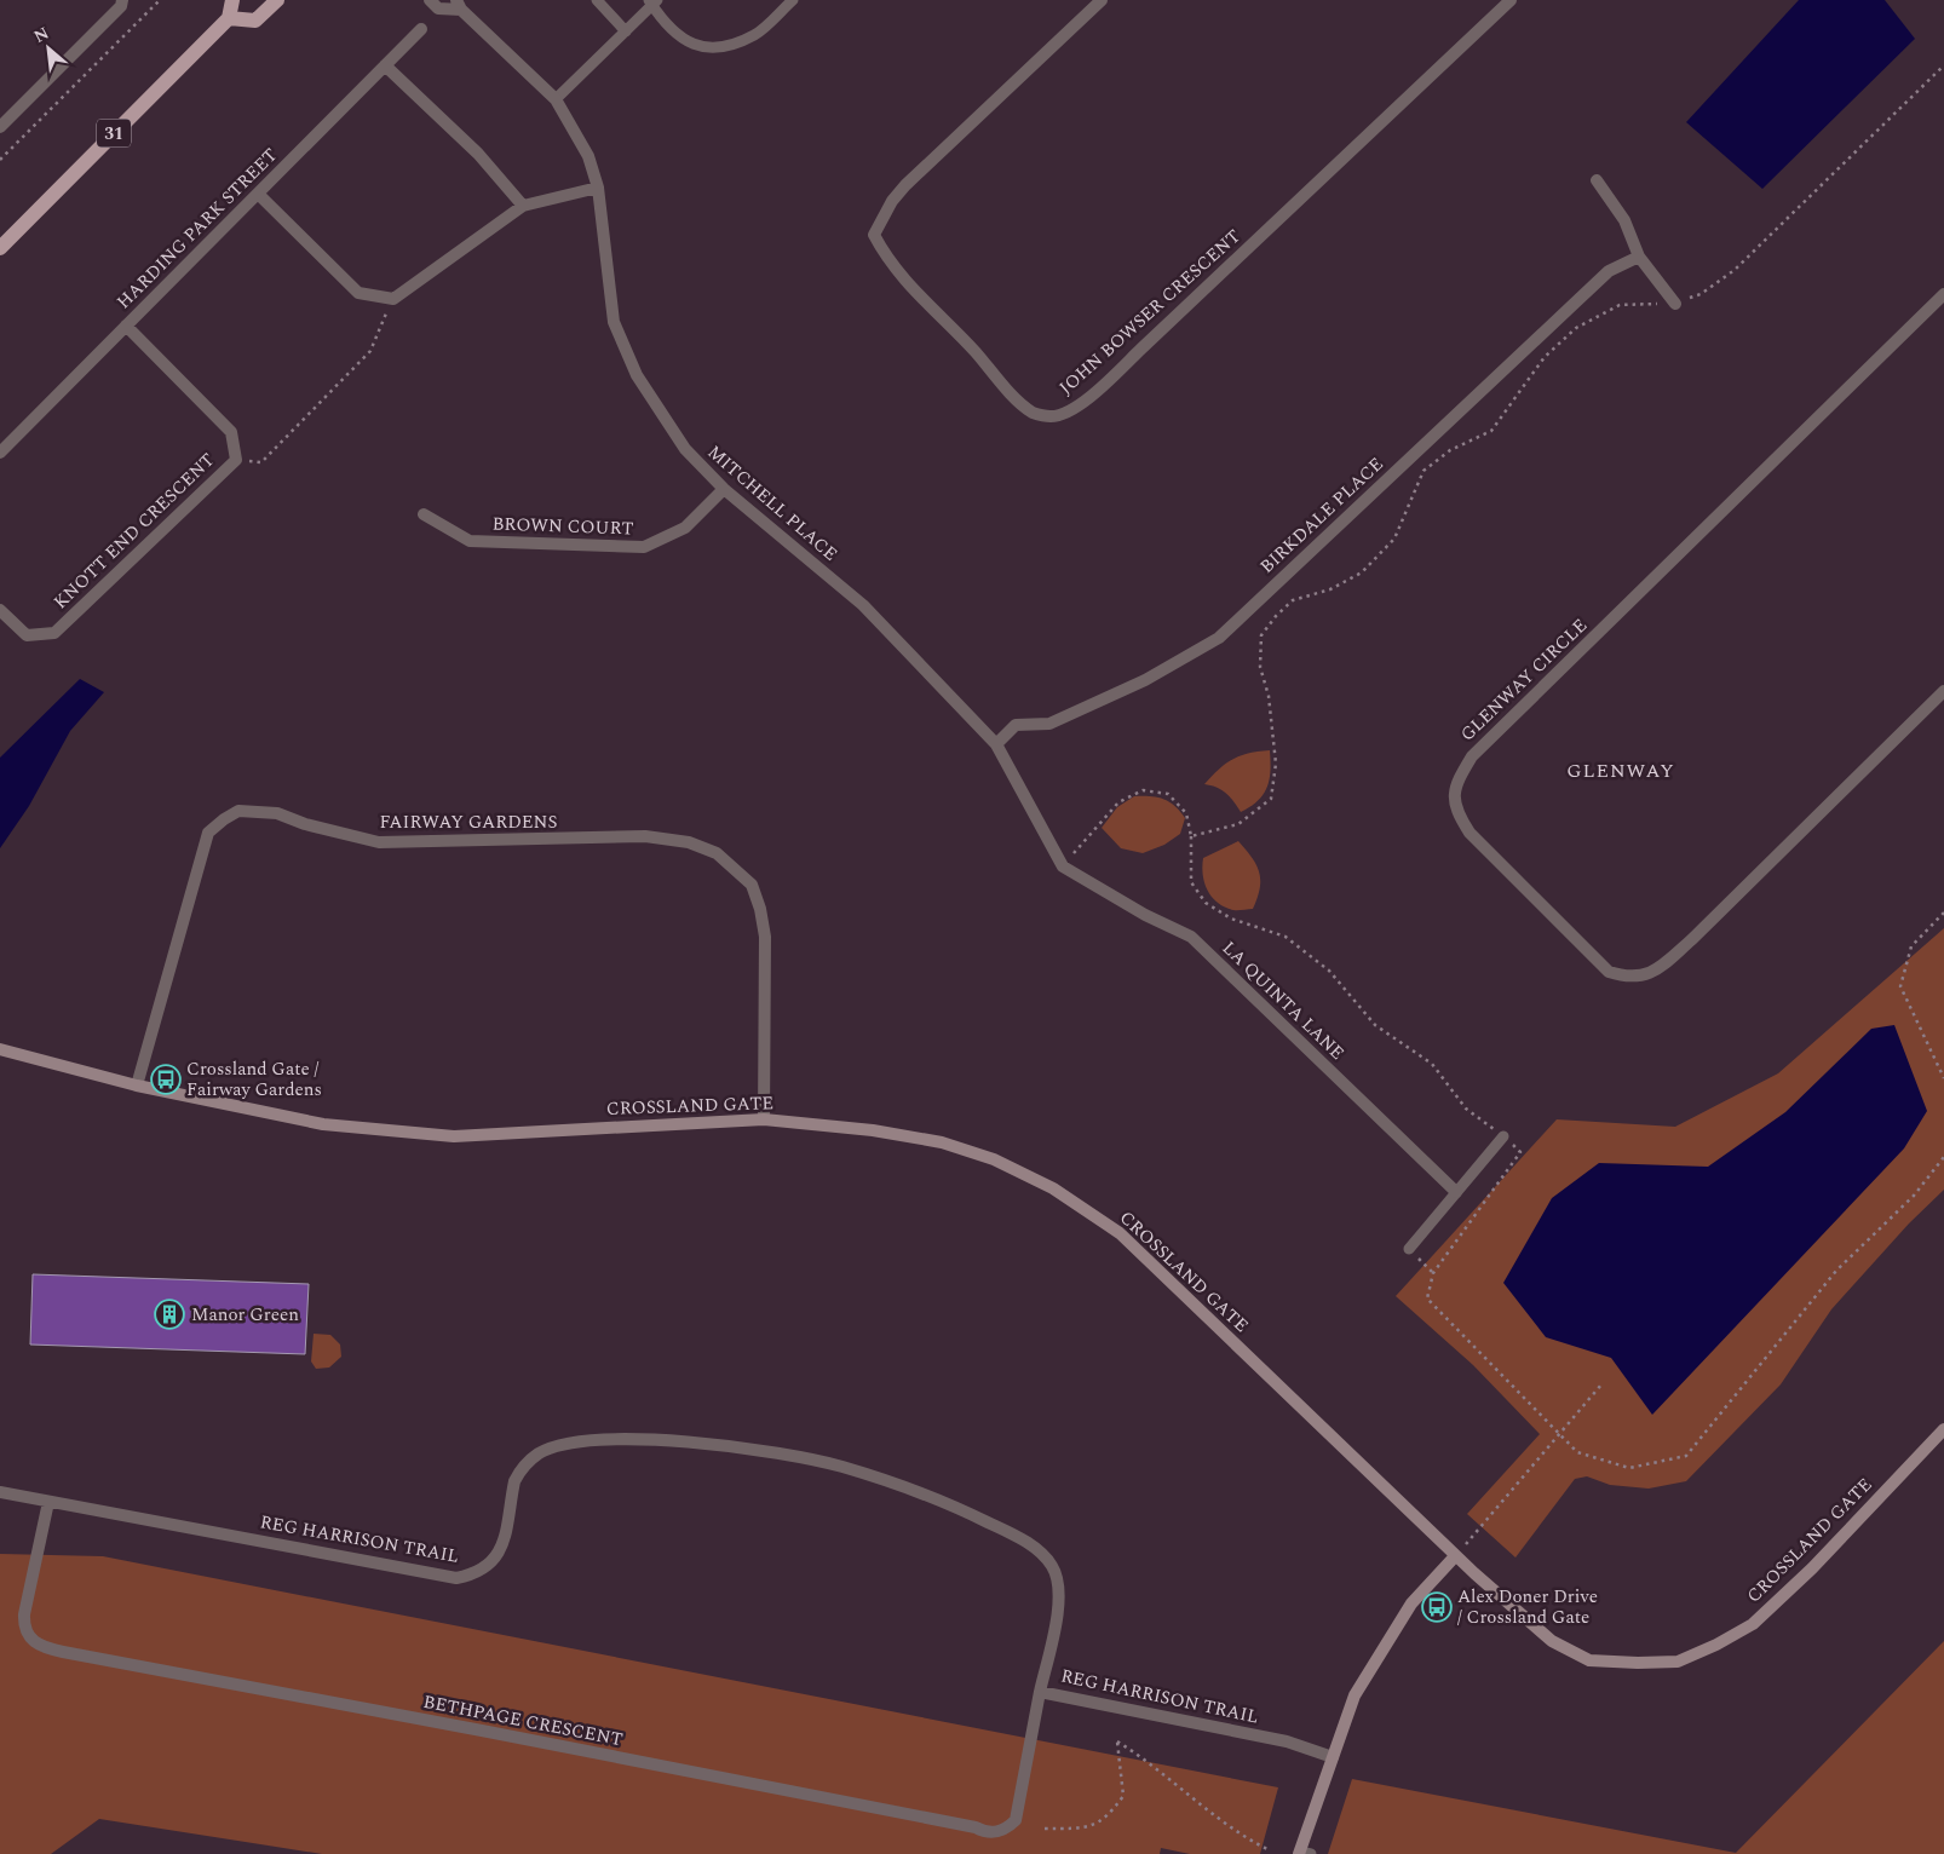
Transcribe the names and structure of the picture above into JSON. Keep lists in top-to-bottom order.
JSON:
{
  "streets": {
    "main road": ["31"],
    "street": [
      "HARDING PARK STREET",
      "JOHN BOWSER CRESCENT",
      "MITCHELL PLACE",
      "BIRKDALE PLACE",
      "BROWN COURT",
      "KNOTT END CRESCENT",
      "GLENWAY CIRCLE",
      "FAIRWAY GARDENS",
      "LA QUINTA LANE",
      "CROSSLAND GATE",
      "REG HARRISON TRAIL",
      "BETHPAGE CRESCENT"
    ]
  },
  "crossings": [
    ["HARDING PARK STREET", "KNOTT END CRESCENT"],
    ["MITCHELL PLACE", "BIRKDALE PLACE"],
    ["MITCHELL PLACE", "BROWN COURT"],
    ["MITCHELL PLACE", "LA QUINTA LANE"],
    ["FAIRWAY GARDENS", "CROSSLAND GATE"],
    ["REG HARRISON TRAIL", "BETHPAGE CRESCENT"]
  ],
  "districts": ["GLENWAY"],
  "places": {
    "bus stop": ["Crossland Gate / Fairway Gardens", "Alex Doner Drive / Crossland Gate"],
    "building": ["Manor Green"]
  },
  "north": "top left"
}
